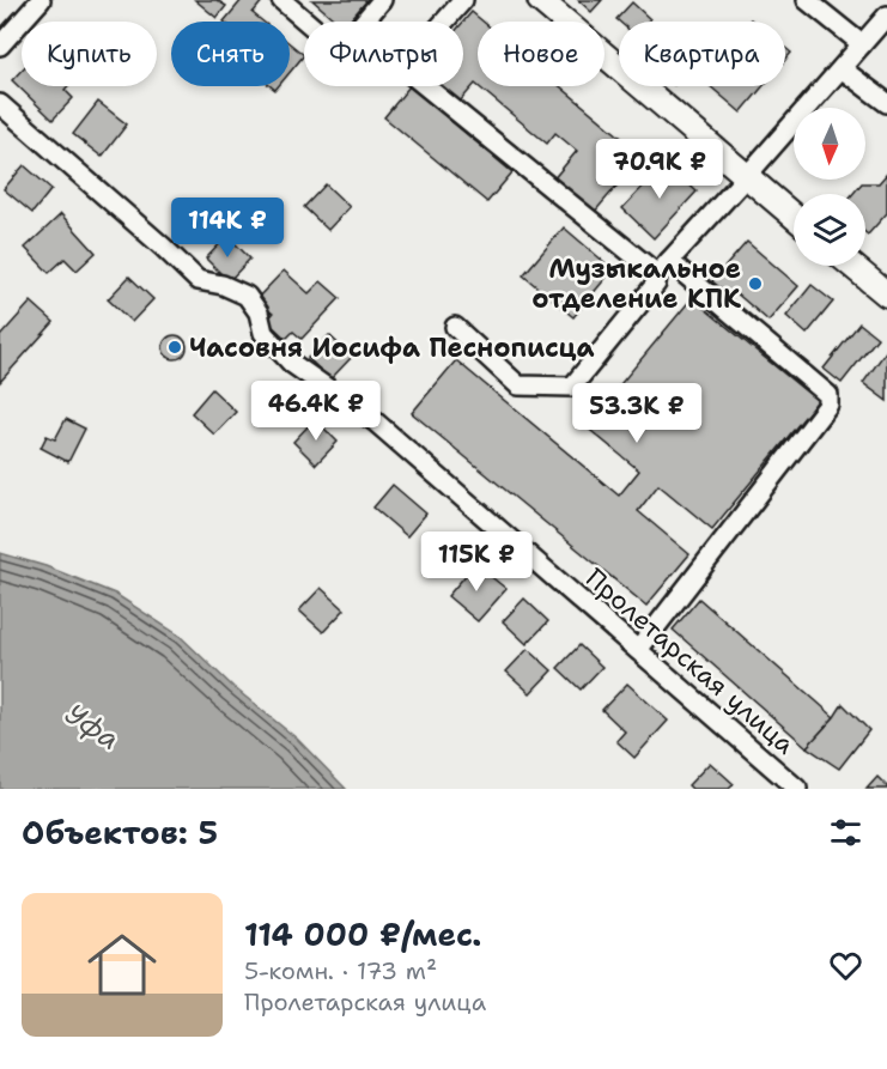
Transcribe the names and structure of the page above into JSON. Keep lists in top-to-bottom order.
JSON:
{
  "streets": {
    "street": ["Пролетарская улица"]
  },
  "water": ["Уфа"],
  "places": ["Музыкальное отделение КПК", "Часовня Иосифа Песнописца"],
  "north": "bottom",
  "page": {
    "chip": [
      "Купить",
      "Снять",
      "Фильтры",
      "Новое",
      "Квартира"
    ],
    "price": [
      "70.9K ₽",
      "114K ₽",
      "46.4K ₽",
      "53.3K ₽",
      "115K ₽"
    ],
    "heading": "Объектов: 5",
    "list": [
      {
        "name": "114 000 ₽/мес.",
        "note": "5-комн. · 173 m² · Пролетарская улица"
      }
    ]
  }
}
